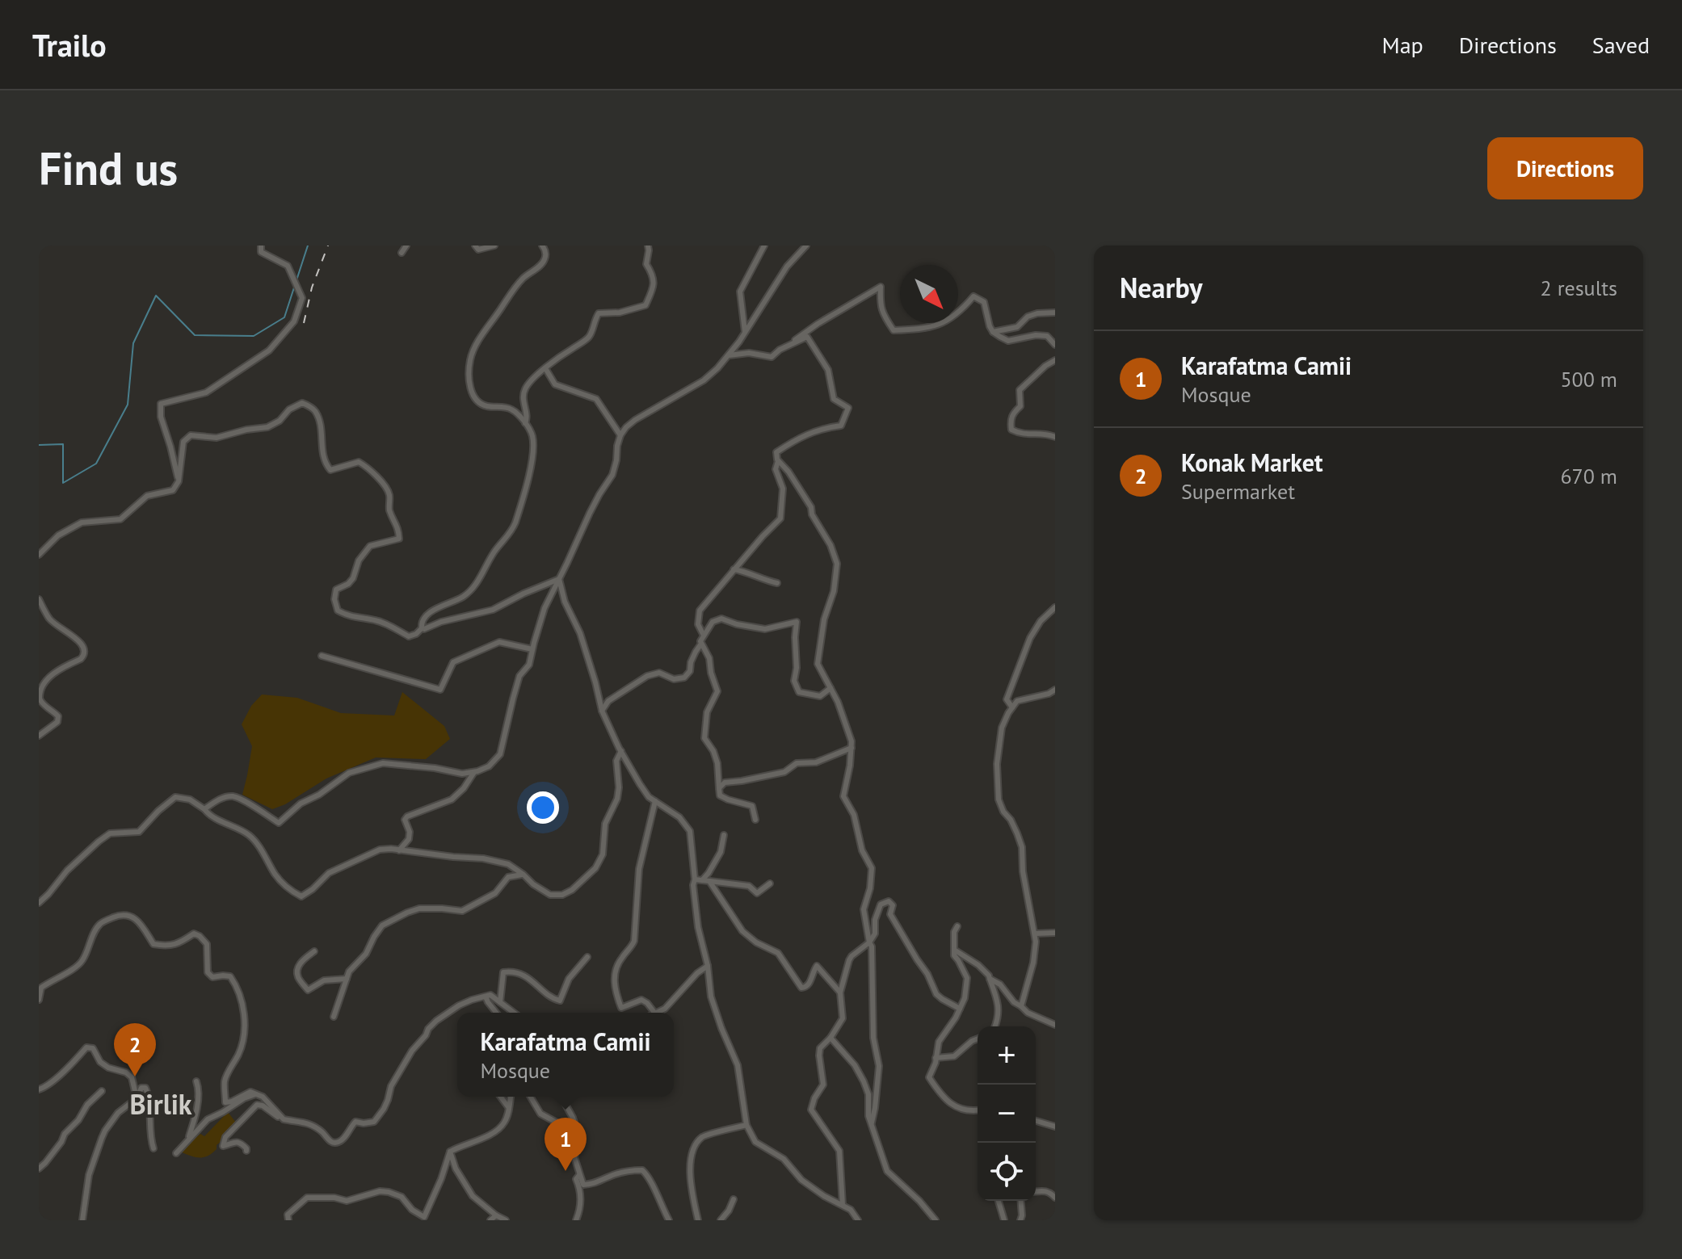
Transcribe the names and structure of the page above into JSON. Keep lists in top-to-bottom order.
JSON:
{
  "districts": ["Birlik"],
  "north": "bottom right",
  "page": {
    "header": "Trailo",
    "nav": ["Map", "Directions", "Saved"],
    "buttons": "Directions",
    "title": "Find us",
    "heading": ["Nearby", "2 results"],
    "list": [
      {
        "mark": "1",
        "name": "Karafatma Camii",
        "note": "Mosque",
        "value": "500 m"
      },
      {
        "mark": "2",
        "name": "Konak Market",
        "note": "Supermarket",
        "value": "670 m"
      }
    ],
    "popup": ["Karafatma Camii", "Mosque"],
    "pins": ["2", "1"],
    "map_buttons": ["+", "−"]
  }
}
